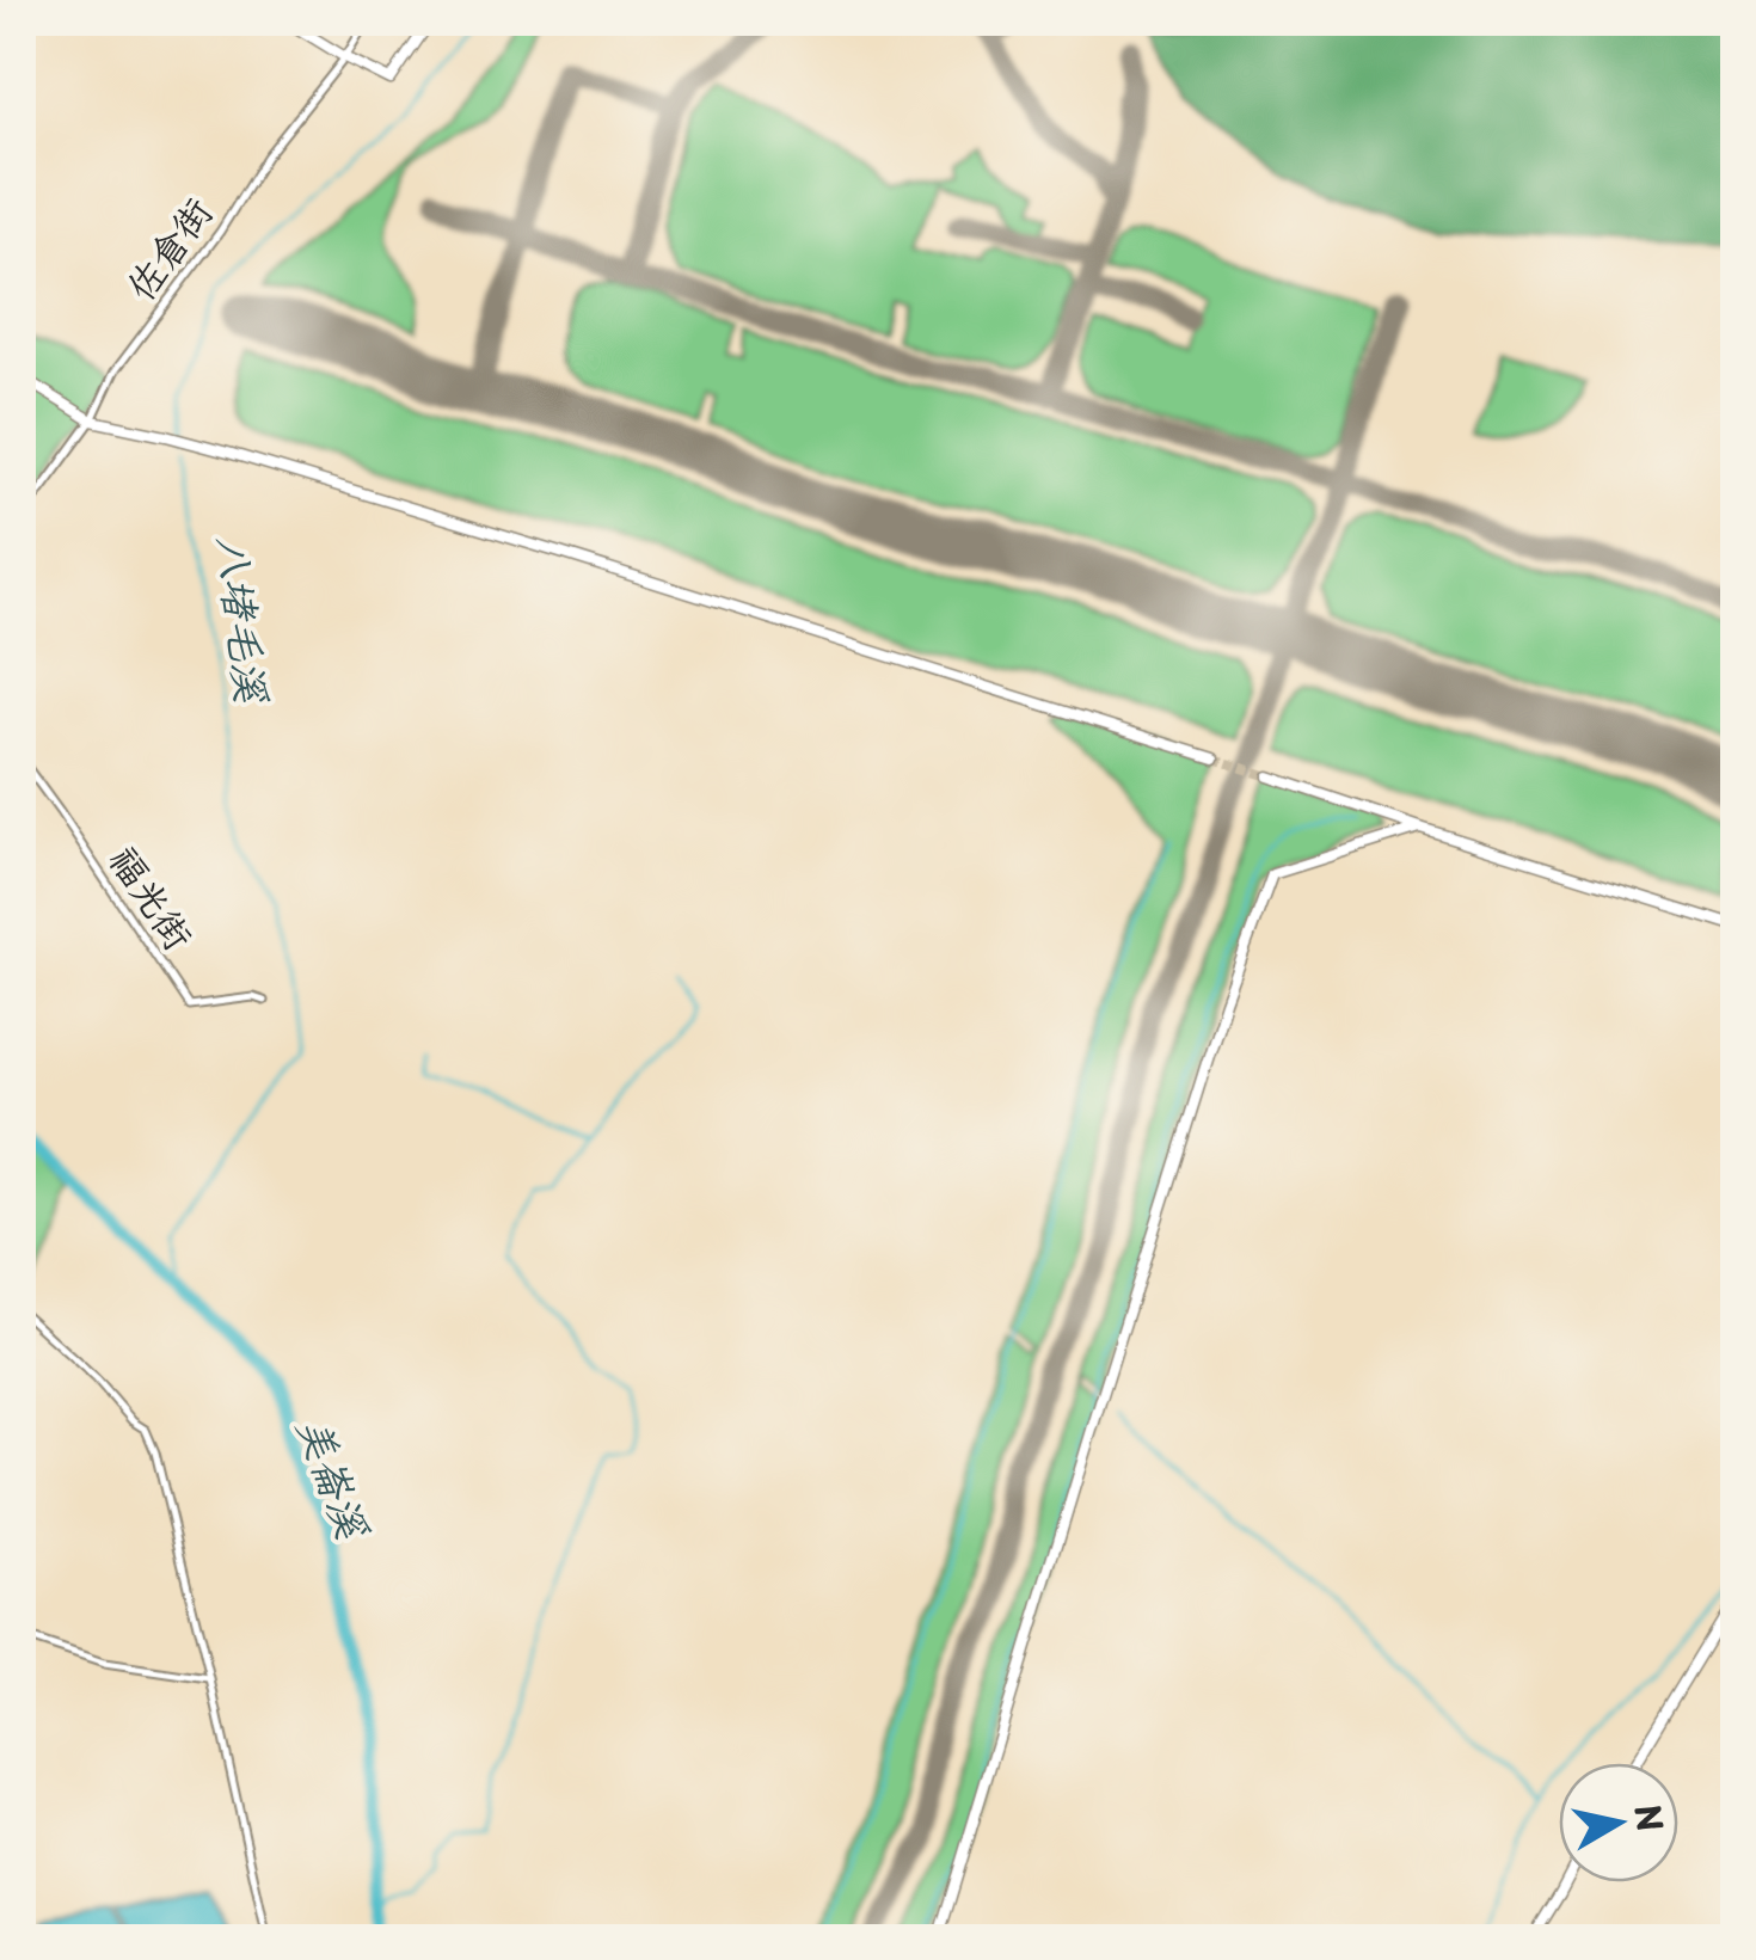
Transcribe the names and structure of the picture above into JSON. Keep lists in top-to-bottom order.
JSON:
{
  "streets": {
    "street": ["佐倉街", "福光街"]
  },
  "water": ["八堵毛溪", "美崙溪"],
  "north": "right"
}
